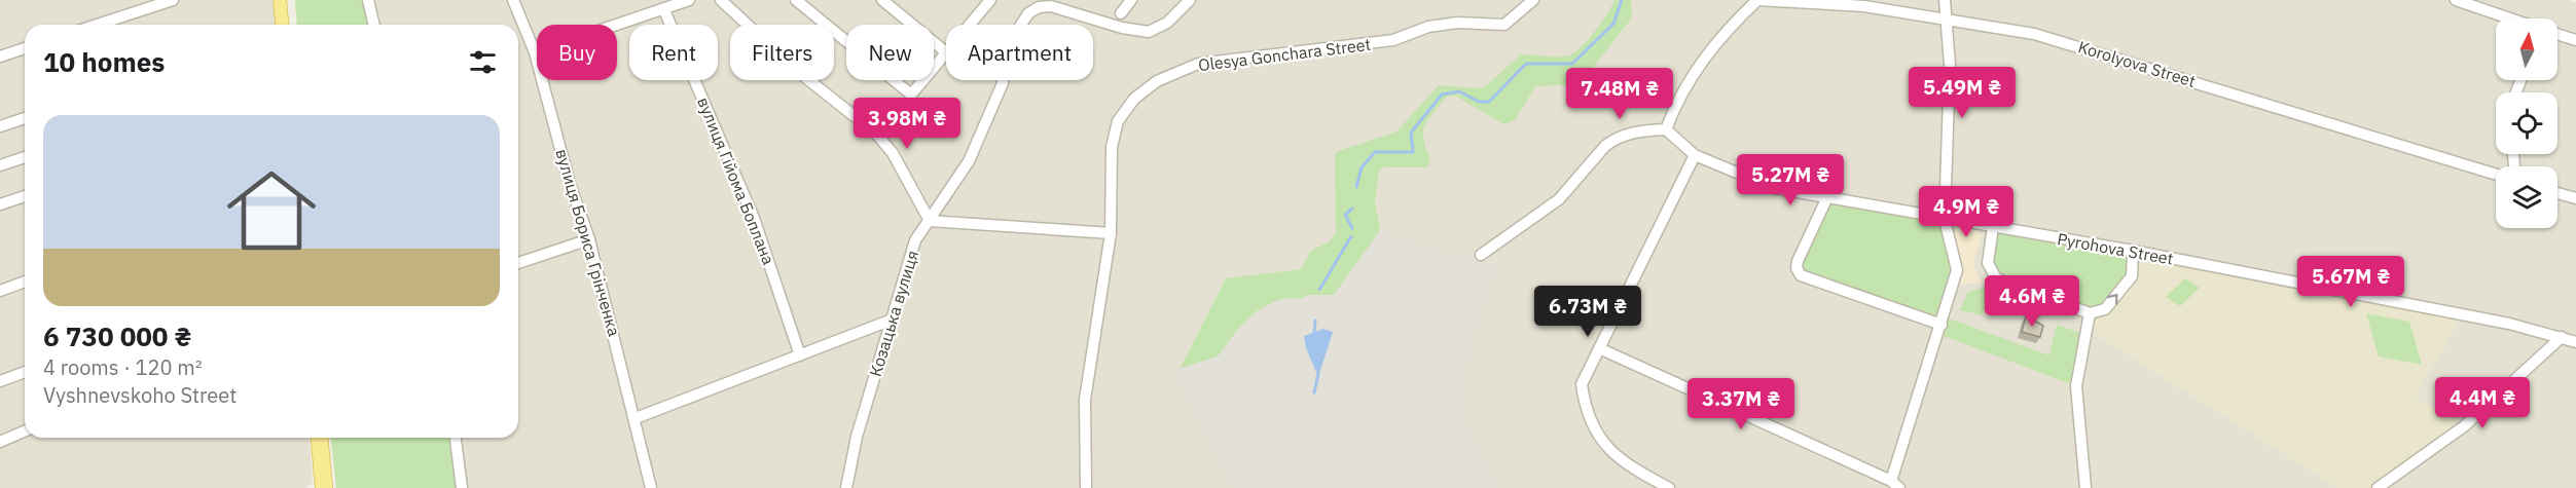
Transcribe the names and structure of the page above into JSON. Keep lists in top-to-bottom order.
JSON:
{
  "streets": {
    "street": [
      "Olesya Gonchara Street",
      "Korolyova Street",
      "вулиця Гійома Боплана",
      "вулиця Бориса Грінченка",
      "Pyrohova Street",
      "Козацька вулиця"
    ]
  },
  "north": "top",
  "page": {
    "chip": [
      "Buy",
      "Rent",
      "Filters",
      "New",
      "Apartment"
    ],
    "heading": "10 homes",
    "price": [
      "5.49M ₴",
      "7.48M ₴",
      "3.98M ₴",
      "5.27M ₴",
      "4.9M ₴",
      "5.67M ₴",
      "4.6M ₴",
      "6.73M ₴",
      "4.4M ₴",
      "3.37M ₴"
    ],
    "list": [
      {
        "name": "6 730 000 ₴",
        "note": "4 rooms · 120 m² · Vyshnevskoho Street"
      }
    ]
  }
}
